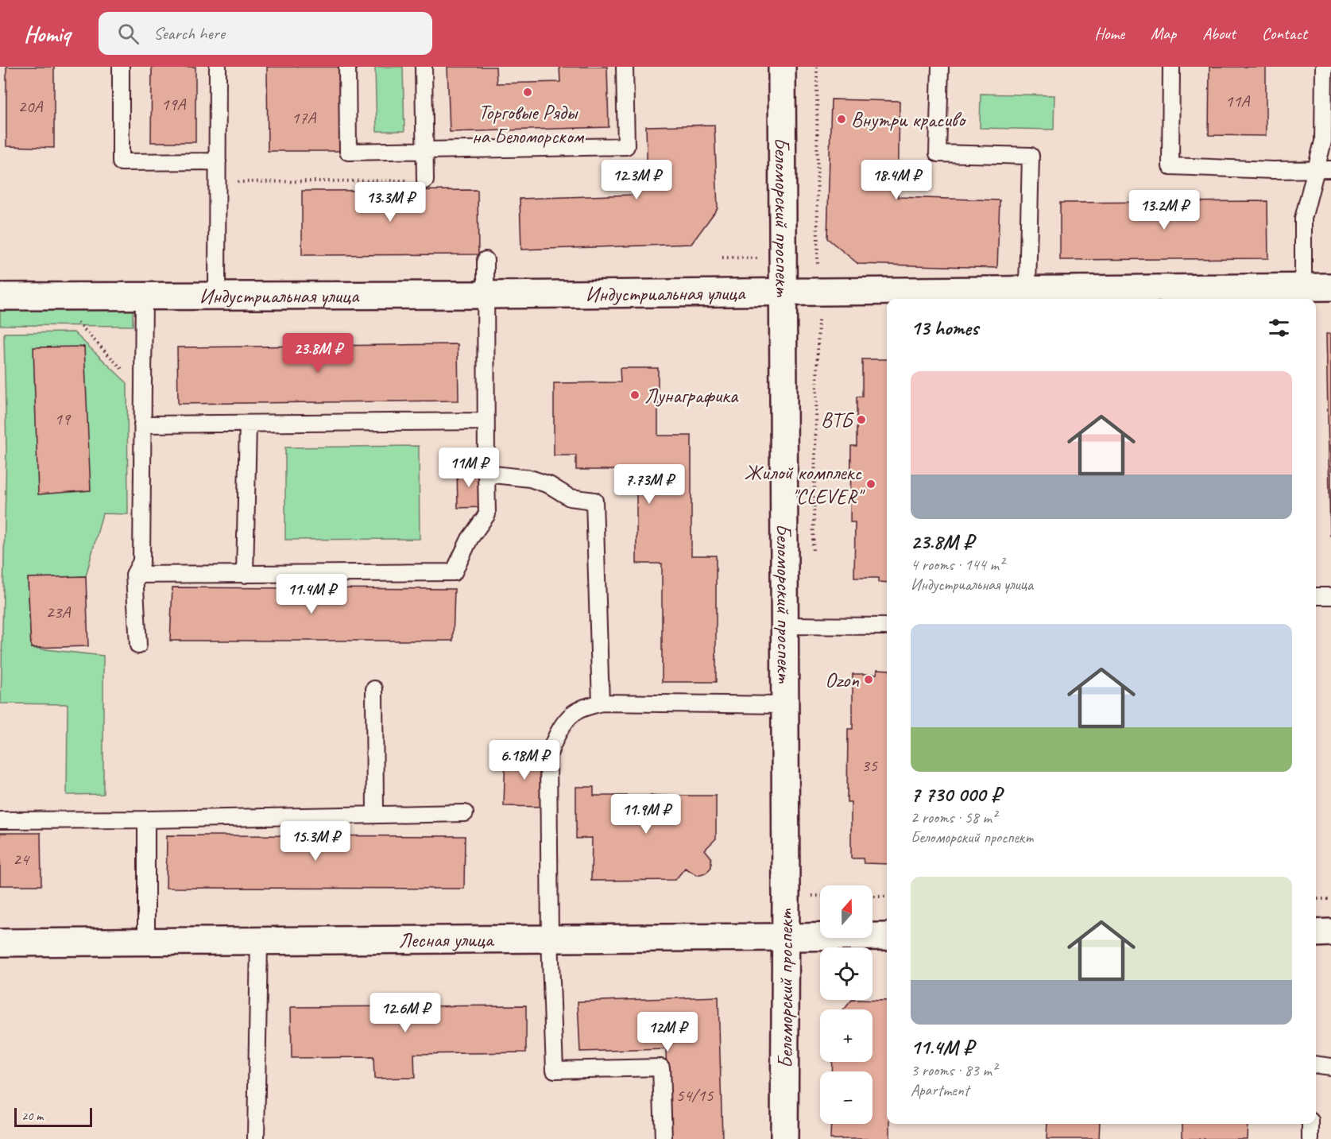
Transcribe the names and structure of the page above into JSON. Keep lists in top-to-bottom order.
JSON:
{
  "streets": {
    "street": ["Беломорский проспект", "Индустриальная улица", "Лесная улица"]
  },
  "crossings": [
    ["Беломорский проспект", "Индустриальная улица"],
    ["Беломорский проспект", "Лесная улица"]
  ],
  "places": [
    "Торговые Ряды на Беломорском",
    "Внутри красиво",
    "Лунаграфика",
    "ВТБ",
    "Жилой комплекс \"СLEVER\"",
    "Ozon"
  ],
  "house_numbers": [
    "11А",
    "19А",
    "20А",
    "17А",
    "19",
    "23А",
    "35",
    "24",
    "54/15"
  ],
  "scale_bar": "20 m",
  "north": "top",
  "page": {
    "header": "Homiq",
    "search": "Search here",
    "nav": [
      "Home",
      "Map",
      "About",
      "Contact"
    ],
    "price": [
      "12.3M ₽",
      "18.4M ₽",
      "13.3M ₽",
      "13.2M ₽",
      "23.8M ₽",
      "11M ₽",
      "7.73M ₽",
      "11.4M ₽",
      "6.18M ₽",
      "11.9M ₽",
      "15.3M ₽",
      "12.6M ₽",
      "12M ₽"
    ],
    "heading": "13 homes",
    "list": [
      {
        "name": "23.8M ₽",
        "note": "4 rooms · 144 m² · Индустриальная улица"
      },
      {
        "name": "7 730 000 ₽",
        "note": "2 rooms · 58 m² · Беломорский проспект"
      },
      {
        "name": "11.4M ₽",
        "note": "3 rooms · 83 m² · Apartment"
      }
    ],
    "map_buttons": ["+", "−"],
    "scale": "20 m"
  }
}
